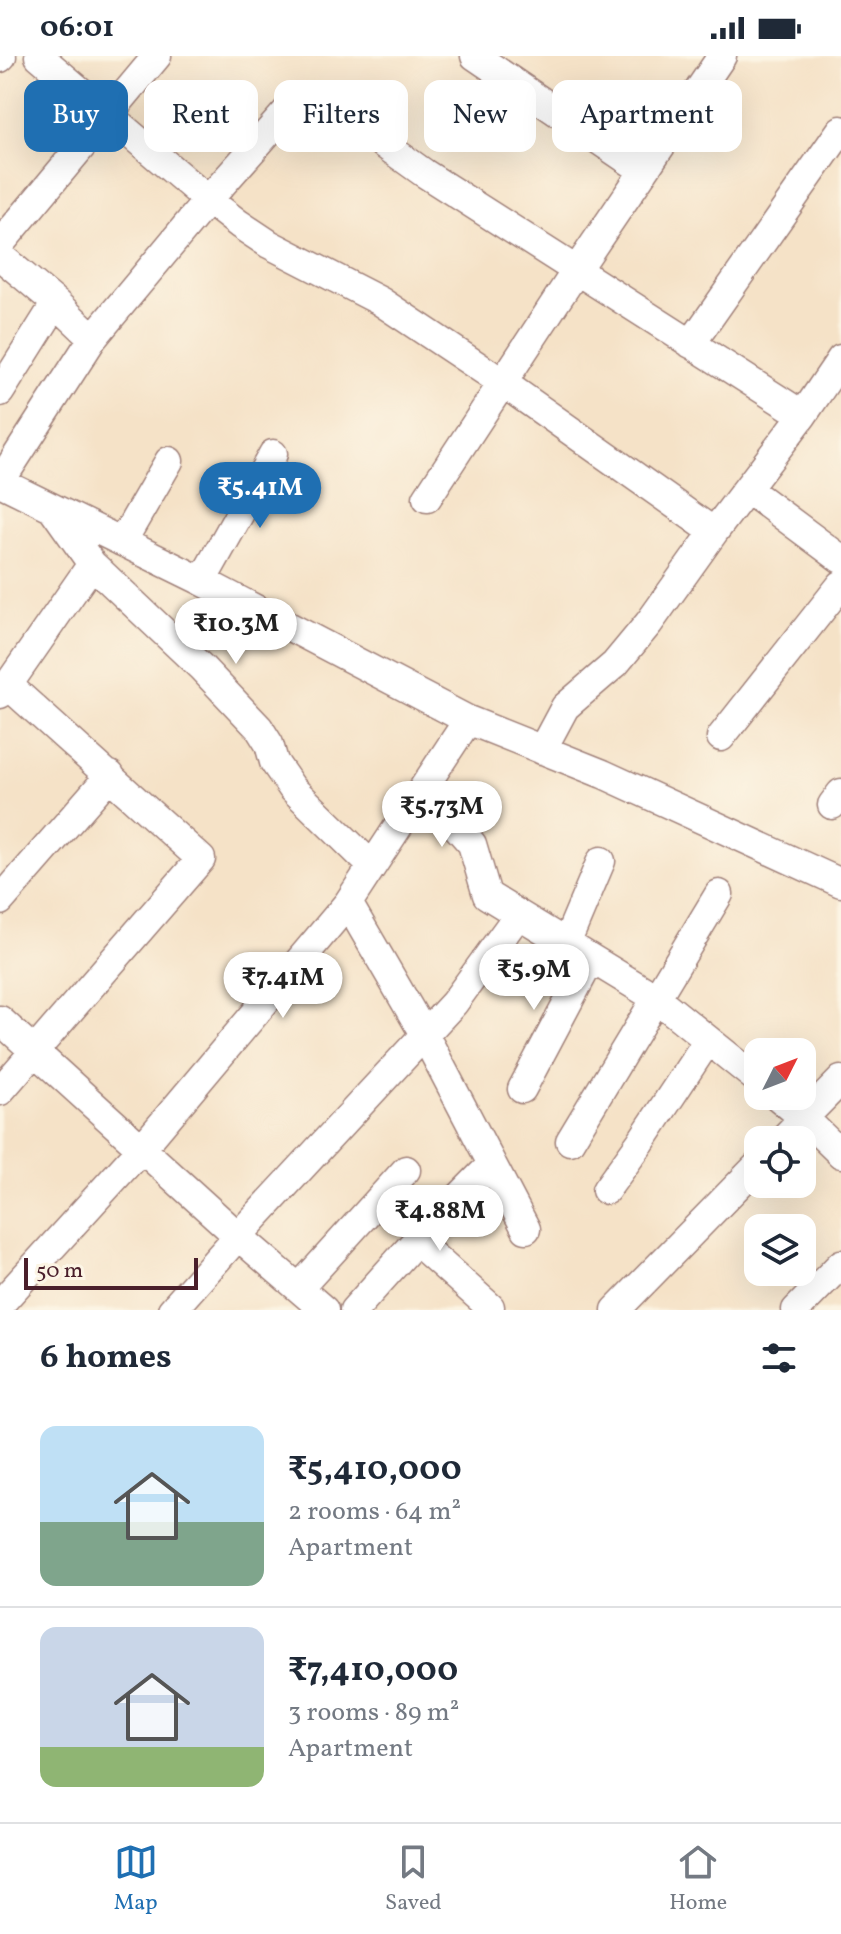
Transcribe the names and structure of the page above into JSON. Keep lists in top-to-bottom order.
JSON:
{
  "scale_bar": "50 m",
  "north": "top right",
  "page": {
    "status": "06:01",
    "chip": [
      "Buy",
      "Rent",
      "Filters",
      "New",
      "Apartment"
    ],
    "price": [
      "₹5.41M",
      "₹10.3M",
      "₹5.73M",
      "₹5.9M",
      "₹7.41M",
      "₹4.88M"
    ],
    "scale": "50 m",
    "heading": "6 homes",
    "list": [
      {
        "name": "₹5,410,000",
        "note": "2 rooms · 64 m² · Apartment"
      },
      {
        "name": "₹7,410,000",
        "note": "3 rooms · 89 m² · Apartment"
      }
    ],
    "tabs": ["Map", "Saved", "Home"]
  }
}
